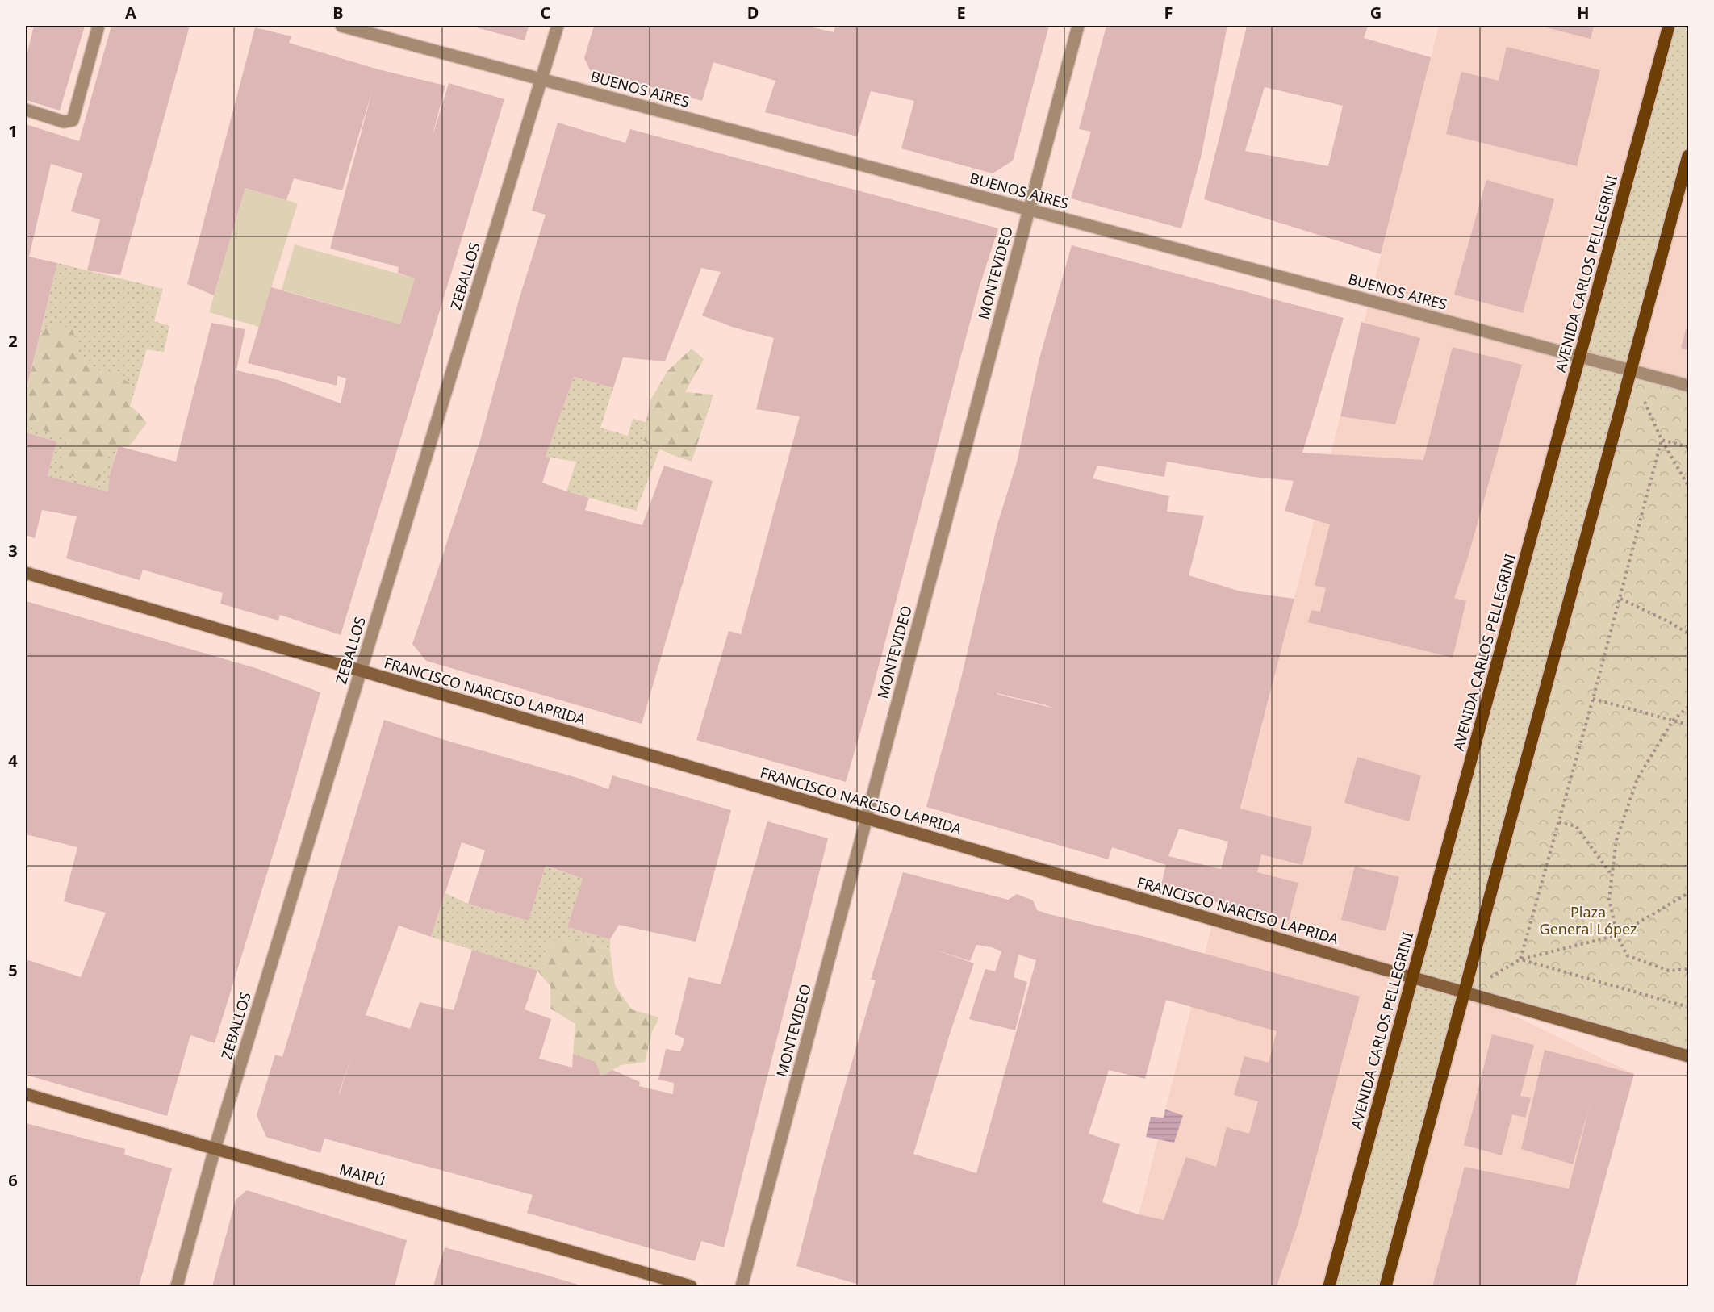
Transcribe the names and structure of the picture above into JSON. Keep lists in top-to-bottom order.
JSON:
{
  "streets": {
    "main road": ["AVENIDA CARLOS PELLEGRINI", "FRANCISCO NARCISO LAPRIDA", "MAIPÚ"],
    "street": ["BUENOS AIRES", "MONTEVIDEO", "ZEBALLOS"]
  },
  "crossings": [
    ["BUENOS AIRES", "MONTEVIDEO"],
    ["BUENOS AIRES", "AVENIDA CARLOS PELLEGRINI"],
    ["BUENOS AIRES", "ZEBALLOS"],
    ["MONTEVIDEO", "FRANCISCO NARCISO LAPRIDA"],
    ["AVENIDA CARLOS PELLEGRINI", "FRANCISCO NARCISO LAPRIDA"],
    ["ZEBALLOS", "FRANCISCO NARCISO LAPRIDA"],
    ["ZEBALLOS", "MAIPÚ"]
  ],
  "parks": ["Plaza General López"],
  "grid": {
    "columns": [
      "A",
      "B",
      "C",
      "D",
      "E",
      "F",
      "G",
      "H"
    ],
    "rows": [
      "1",
      "2",
      "3",
      "4",
      "5",
      "6"
    ]
  }
}
